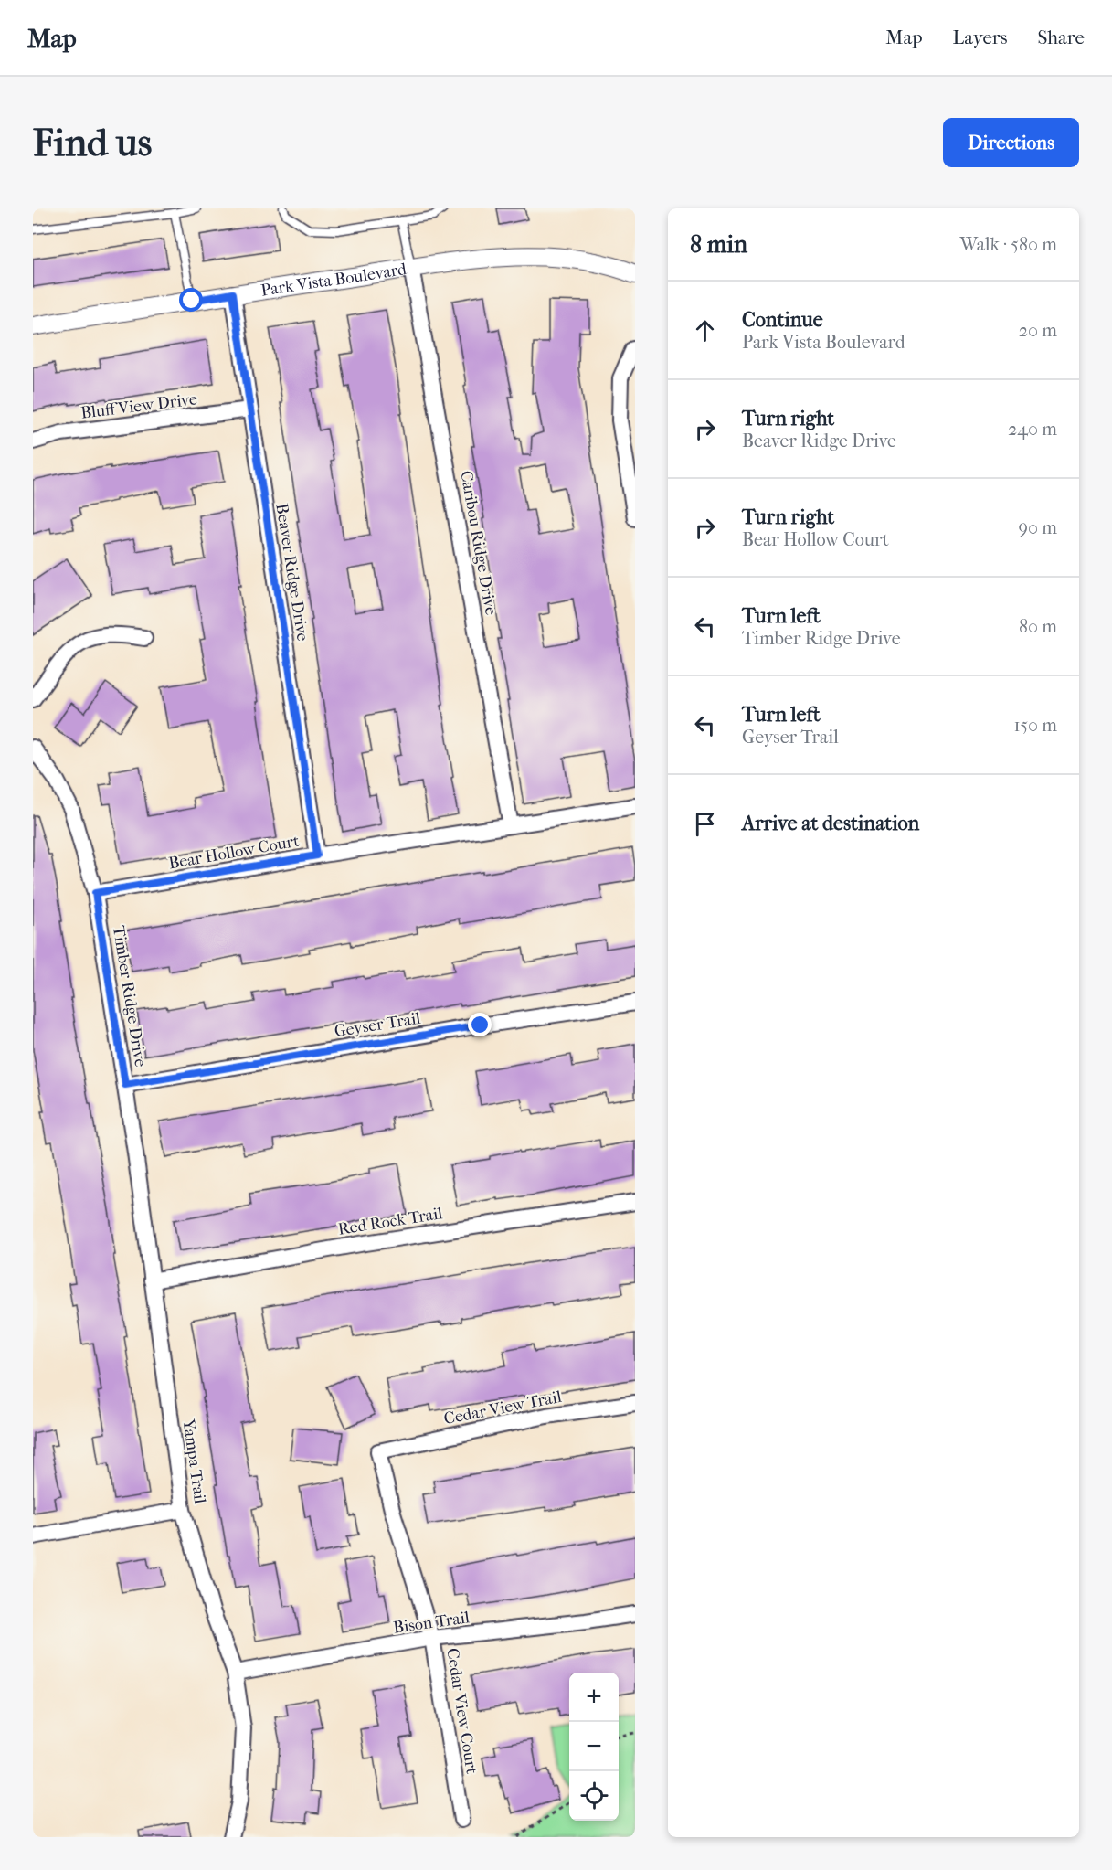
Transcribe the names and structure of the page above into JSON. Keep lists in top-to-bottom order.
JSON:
{
  "streets": {
    "street": [
      "Park Vista Boulevard",
      "Bluff View Drive",
      "Caribou Ridge Drive",
      "Beaver Ridge Drive",
      "Bear Hollow Court",
      "Timber Ridge Drive",
      "Geyser Trail",
      "Red Rock Trail",
      "Cedar View Trail",
      "Yampa Trail",
      "Bison Trail",
      "Cedar View Court"
    ]
  },
  "crossings": [
    ["Park Vista Boulevard", "Caribou Ridge Drive"],
    ["Park Vista Boulevard", "Beaver Ridge Drive"],
    ["Bluff View Drive", "Beaver Ridge Drive"],
    ["Caribou Ridge Drive", "Bear Hollow Court"],
    ["Beaver Ridge Drive", "Bear Hollow Court"],
    ["Bear Hollow Court", "Timber Ridge Drive"],
    ["Timber Ridge Drive", "Geyser Trail"],
    ["Timber Ridge Drive", "Yampa Trail"],
    ["Geyser Trail", "Yampa Trail"],
    ["Red Rock Trail", "Yampa Trail"],
    ["Cedar View Trail", "Cedar View Court"],
    ["Yampa Trail", "Bison Trail"],
    ["Bison Trail", "Cedar View Court"]
  ],
  "page": {
    "header": "Map",
    "nav": ["Map", "Layers", "Share"],
    "buttons": "Directions",
    "title": "Find us",
    "heading": ["8 min", "Walk · 580 m"],
    "list": [
      ["Continue", "Park Vista Boulevard", "20 m"],
      ["Turn right", "Beaver Ridge Drive", "240 m"],
      ["Turn right", "Bear Hollow Court", "90 m"],
      ["Turn left", "Timber Ridge Drive", "80 m"],
      ["Turn left", "Geyser Trail", "150 m"],
      "Arrive at destination"
    ],
    "map_buttons": ["+", "−"]
  }
}
